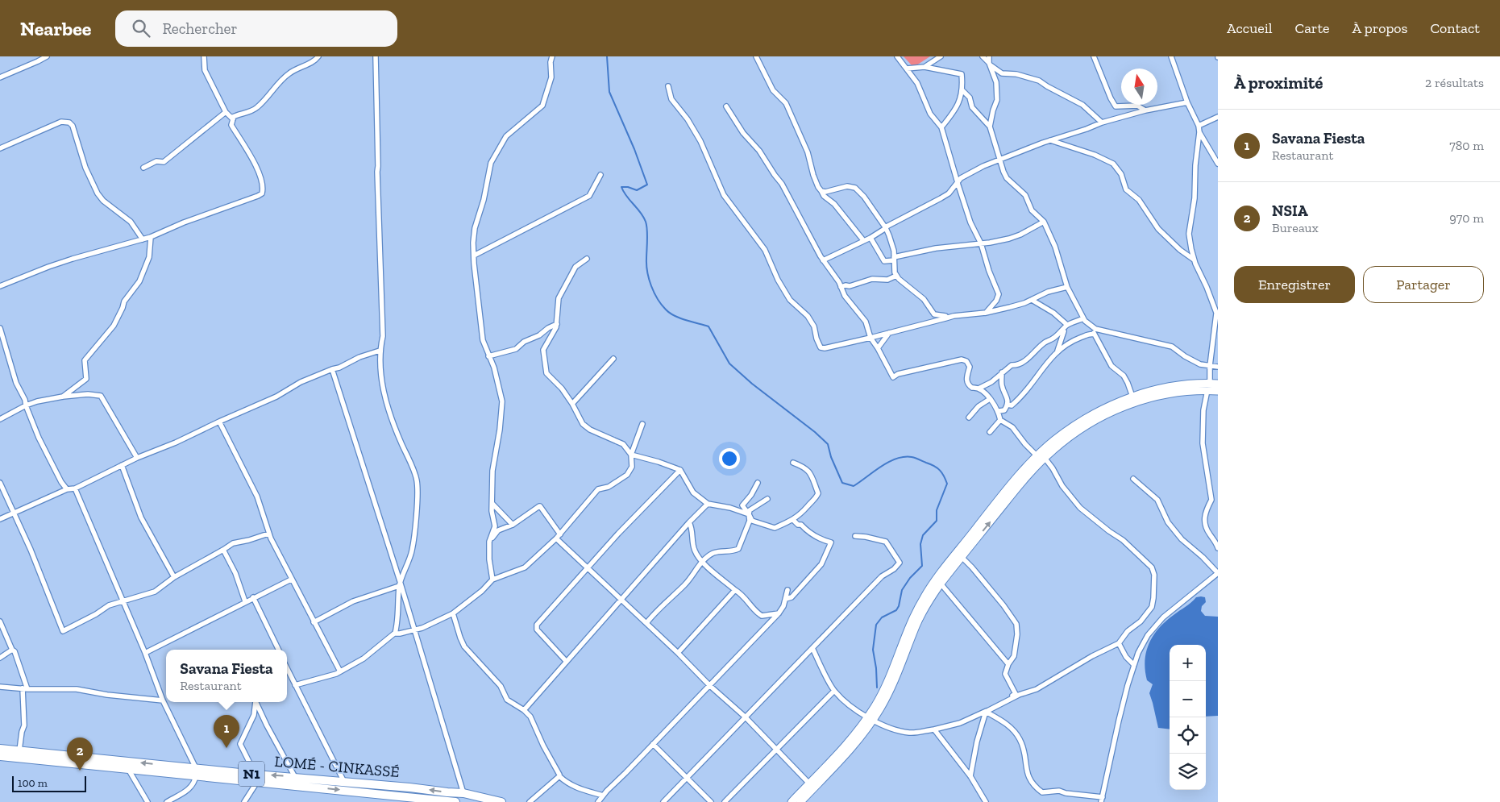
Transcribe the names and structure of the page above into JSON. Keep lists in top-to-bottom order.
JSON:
{
  "streets": {
    "highway": ["LOMÉ - CINKASSÉ", "N1"]
  },
  "scale_bar": "100 m",
  "north": "top",
  "page": {
    "header": "Nearbee",
    "search": "Rechercher",
    "nav": [
      "Accueil",
      "Carte",
      "À propos",
      "Contact"
    ],
    "heading": ["À proximité", "2 résultats"],
    "list": [
      {
        "mark": "1",
        "name": "Savana Fiesta",
        "note": "Restaurant",
        "value": "780 m"
      },
      {
        "mark": "2",
        "name": "NSIA",
        "note": "Bureaux",
        "value": "970 m"
      }
    ],
    "buttons": ["Enregistrer", "Partager"],
    "map_buttons": ["+", "−"],
    "popup": ["Savana Fiesta", "Restaurant"],
    "pins": ["1", "2"],
    "scale": "100 m"
  }
}
